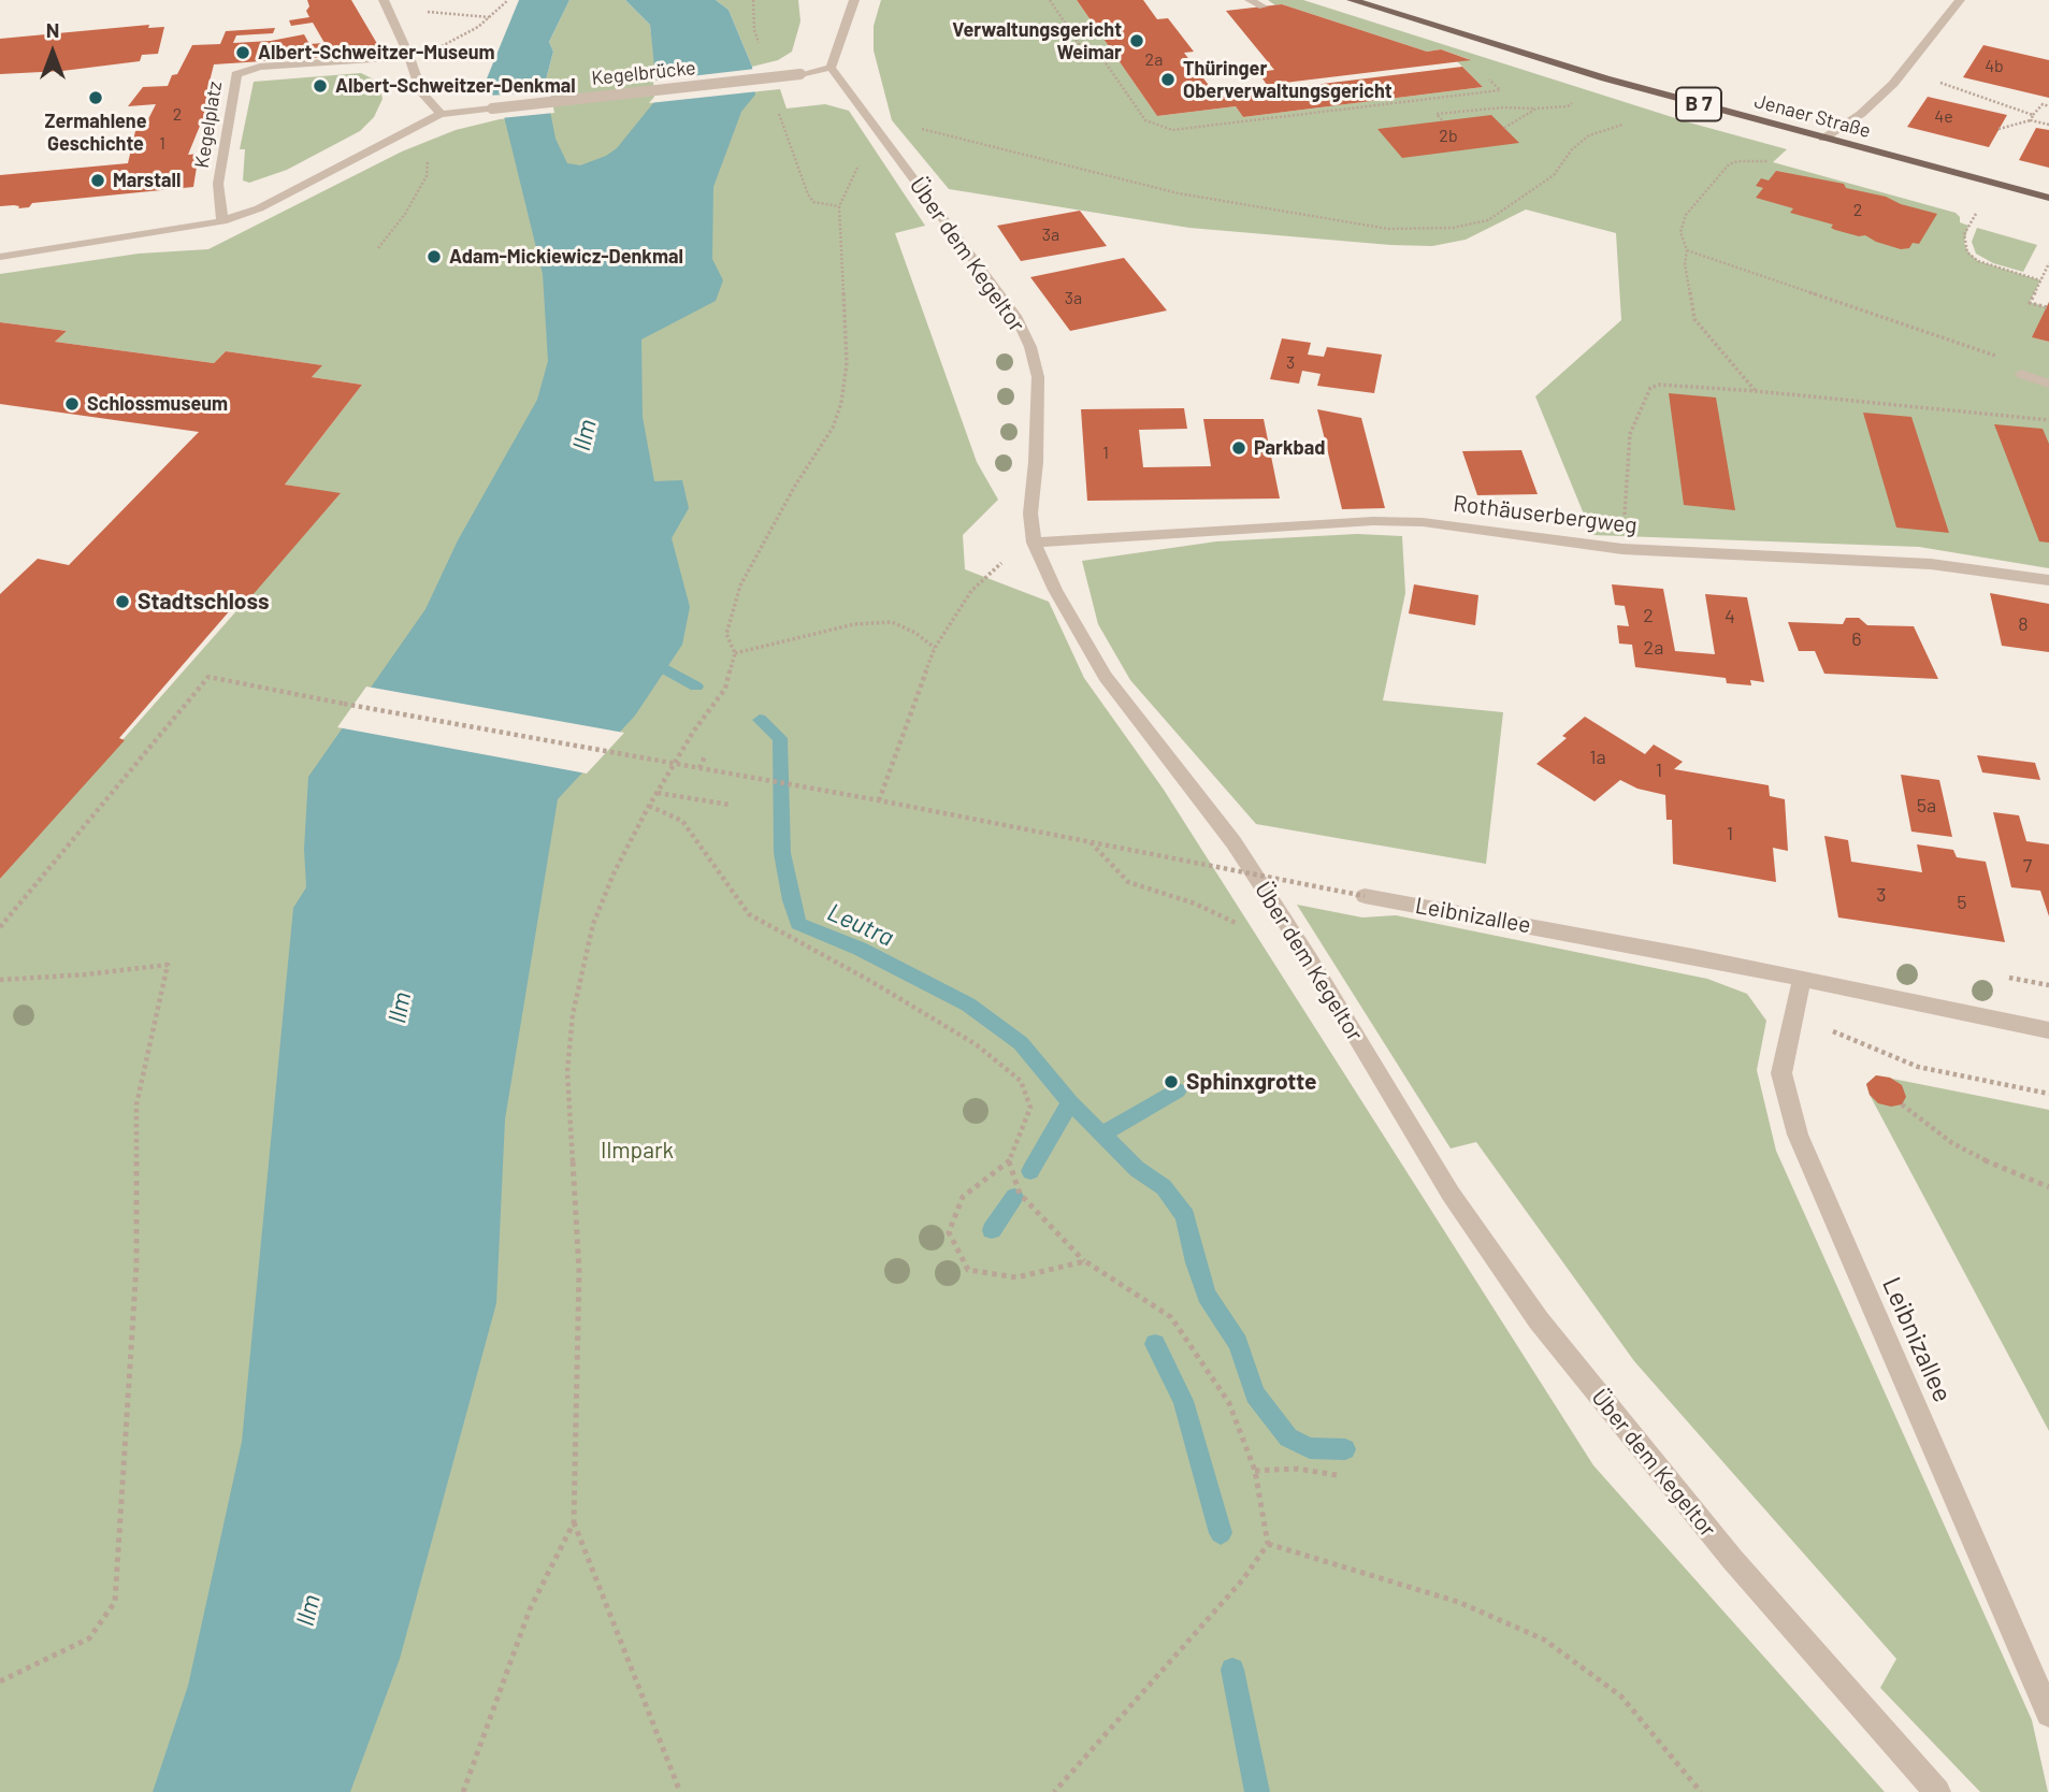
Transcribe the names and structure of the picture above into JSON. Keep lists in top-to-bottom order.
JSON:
{
  "streets": {
    "main road": ["B 7", "Jenaer Straße"],
    "street": [
      "Kegelbrücke",
      "Kegelplatz",
      "Über dem Kegeltor",
      "Rothäuserbergweg",
      "Leibnizallee"
    ]
  },
  "crossings": [
    ["Kegelbrücke", "Über dem Kegeltor"],
    ["Über dem Kegeltor", "Rothäuserbergweg"]
  ],
  "water": ["Ilm", "Leutra"],
  "parks": ["Ilmpark"],
  "places": [
    "Verwaltungsgericht Weimar",
    "Albert-Schweitzer-Museum",
    "Thüringer Oberverwaltungsgericht",
    "Albert-Schweitzer-Denkmal",
    "Zermahlene Geschichte",
    "Marstall",
    "Adam-Mickiewicz-Denkmal",
    "Schlossmuseum",
    "Parkbad",
    "Stadtschloss",
    "Sphinxgrotte"
  ],
  "house_numbers": [
    "2a",
    "4b",
    "2",
    "4e",
    "2b",
    "1",
    "2",
    "3a",
    "3a",
    "3",
    "1",
    "2",
    "4",
    "8",
    "6",
    "2a",
    "1a",
    "1",
    "5a",
    "1",
    "7",
    "3",
    "5"
  ],
  "north": "top"
}
